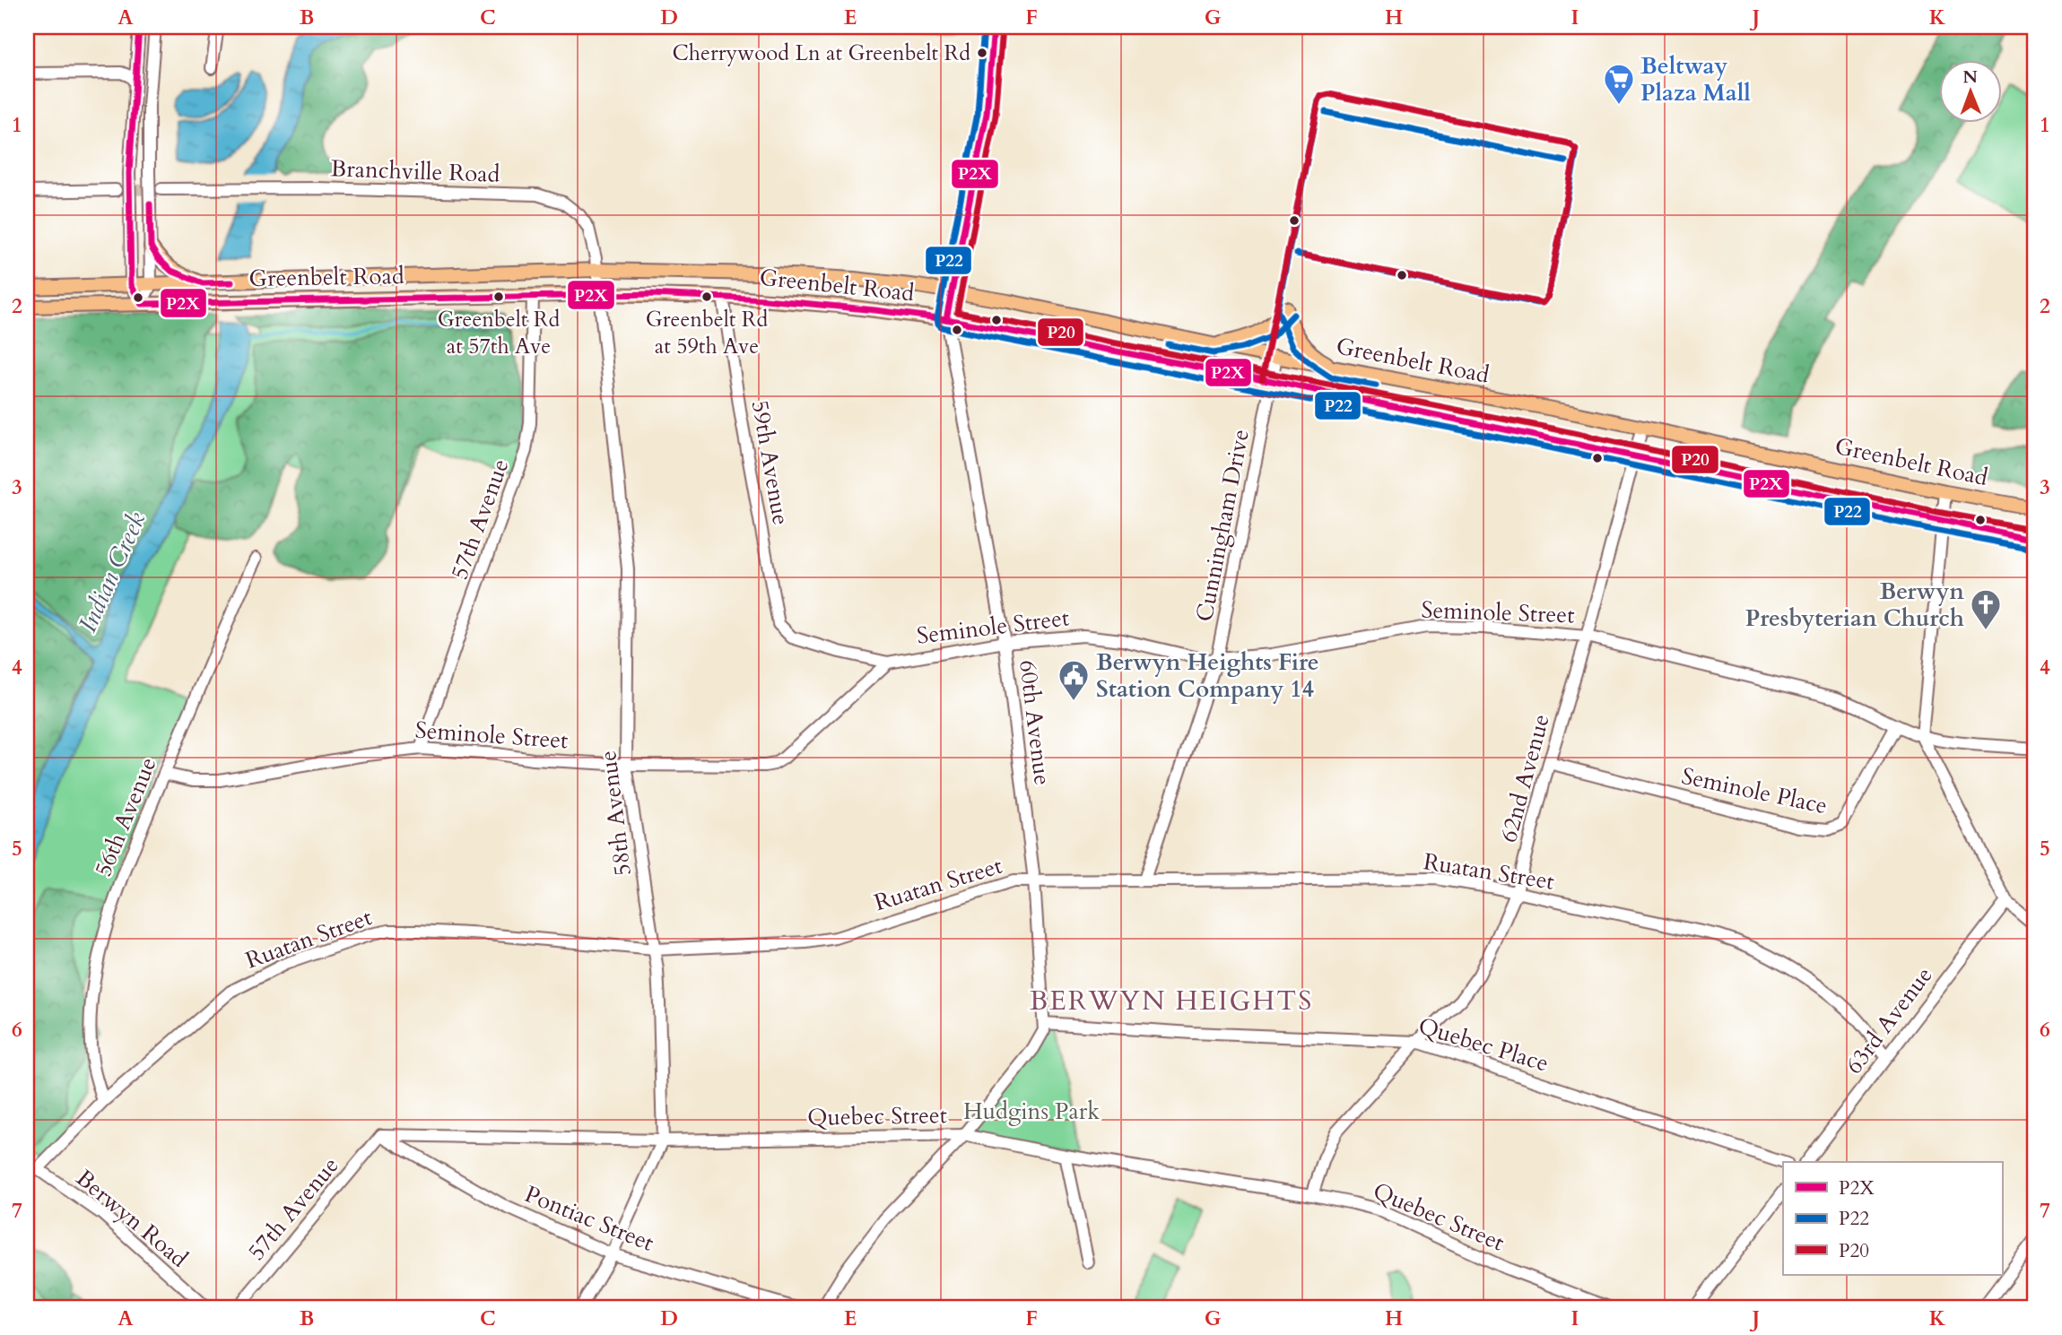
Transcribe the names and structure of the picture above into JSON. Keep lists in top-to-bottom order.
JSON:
{
  "streets": {
    "main road": ["Greenbelt Road"],
    "street": [
      "Branchville Road",
      "59th Avenue",
      "57th Avenue",
      "Cunningham Drive",
      "Seminole Street",
      "60th Avenue",
      "62nd Avenue",
      "Seminole Place",
      "58th Avenue",
      "56th Avenue",
      "Ruatan Street",
      "63rd Avenue",
      "Quebec Place",
      "Quebec Street",
      "Berwyn Road",
      "Pontiac Street"
    ]
  },
  "crossings": [
    ["Branchville Road", "Greenbelt Road"],
    ["Branchville Road", "58th Avenue"],
    ["Greenbelt Road", "59th Avenue"],
    ["Greenbelt Road", "57th Avenue"],
    ["Greenbelt Road", "Cunningham Drive"],
    ["Greenbelt Road", "60th Avenue"],
    ["Greenbelt Road", "62nd Avenue"],
    ["Greenbelt Road", "58th Avenue"],
    ["59th Avenue", "Seminole Street"],
    ["57th Avenue", "Seminole Street"],
    ["57th Avenue", "Quebec Street"],
    ["57th Avenue", "Pontiac Street"],
    ["Cunningham Drive", "Seminole Street"],
    ["Cunningham Drive", "Ruatan Street"],
    ["Seminole Street", "60th Avenue"],
    ["Seminole Street", "62nd Avenue"],
    ["Seminole Street", "Seminole Place"],
    ["Seminole Street", "58th Avenue"],
    ["Seminole Street", "56th Avenue"],
    ["60th Avenue", "Ruatan Street"],
    ["60th Avenue", "Quebec Place"],
    ["62nd Avenue", "Seminole Place"],
    ["62nd Avenue", "Ruatan Street"],
    ["62nd Avenue", "Quebec Place"],
    ["62nd Avenue", "Quebec Street"],
    ["58th Avenue", "Ruatan Street"],
    ["58th Avenue", "Quebec Street"],
    ["58th Avenue", "Pontiac Street"],
    ["56th Avenue", "Ruatan Street"],
    ["Ruatan Street", "63rd Avenue"],
    ["Ruatan Street", "Berwyn Road"],
    ["Quebec Street", "Pontiac Street"]
  ],
  "districts": ["BERWYN HEIGHTS"],
  "water": ["Indian Creek"],
  "parks": ["Hudgins Park"],
  "places": {
    "other": ["Cherrywood Ln at Greenbelt Rd", "Greenbelt Rd at 57th Ave", "Greenbelt Rd at 59th Ave"],
    "supermarket": ["Beltway Plaza Mall"],
    "church": ["Berwyn Presbyterian Church"],
    "public building": ["Berwyn Heights Fire Station Company 14"]
  },
  "lines": ["transit line P2X", "transit line P22", "transit line P20"],
  "legend": ["P2X", "P22", "P20"],
  "north": "top",
  "grid": {
    "columns": [
      "A",
      "B",
      "C",
      "D",
      "E",
      "F",
      "G",
      "H",
      "I",
      "J",
      "K"
    ],
    "rows": [
      "1",
      "2",
      "3",
      "4",
      "5",
      "6",
      "7"
    ]
  }
}
